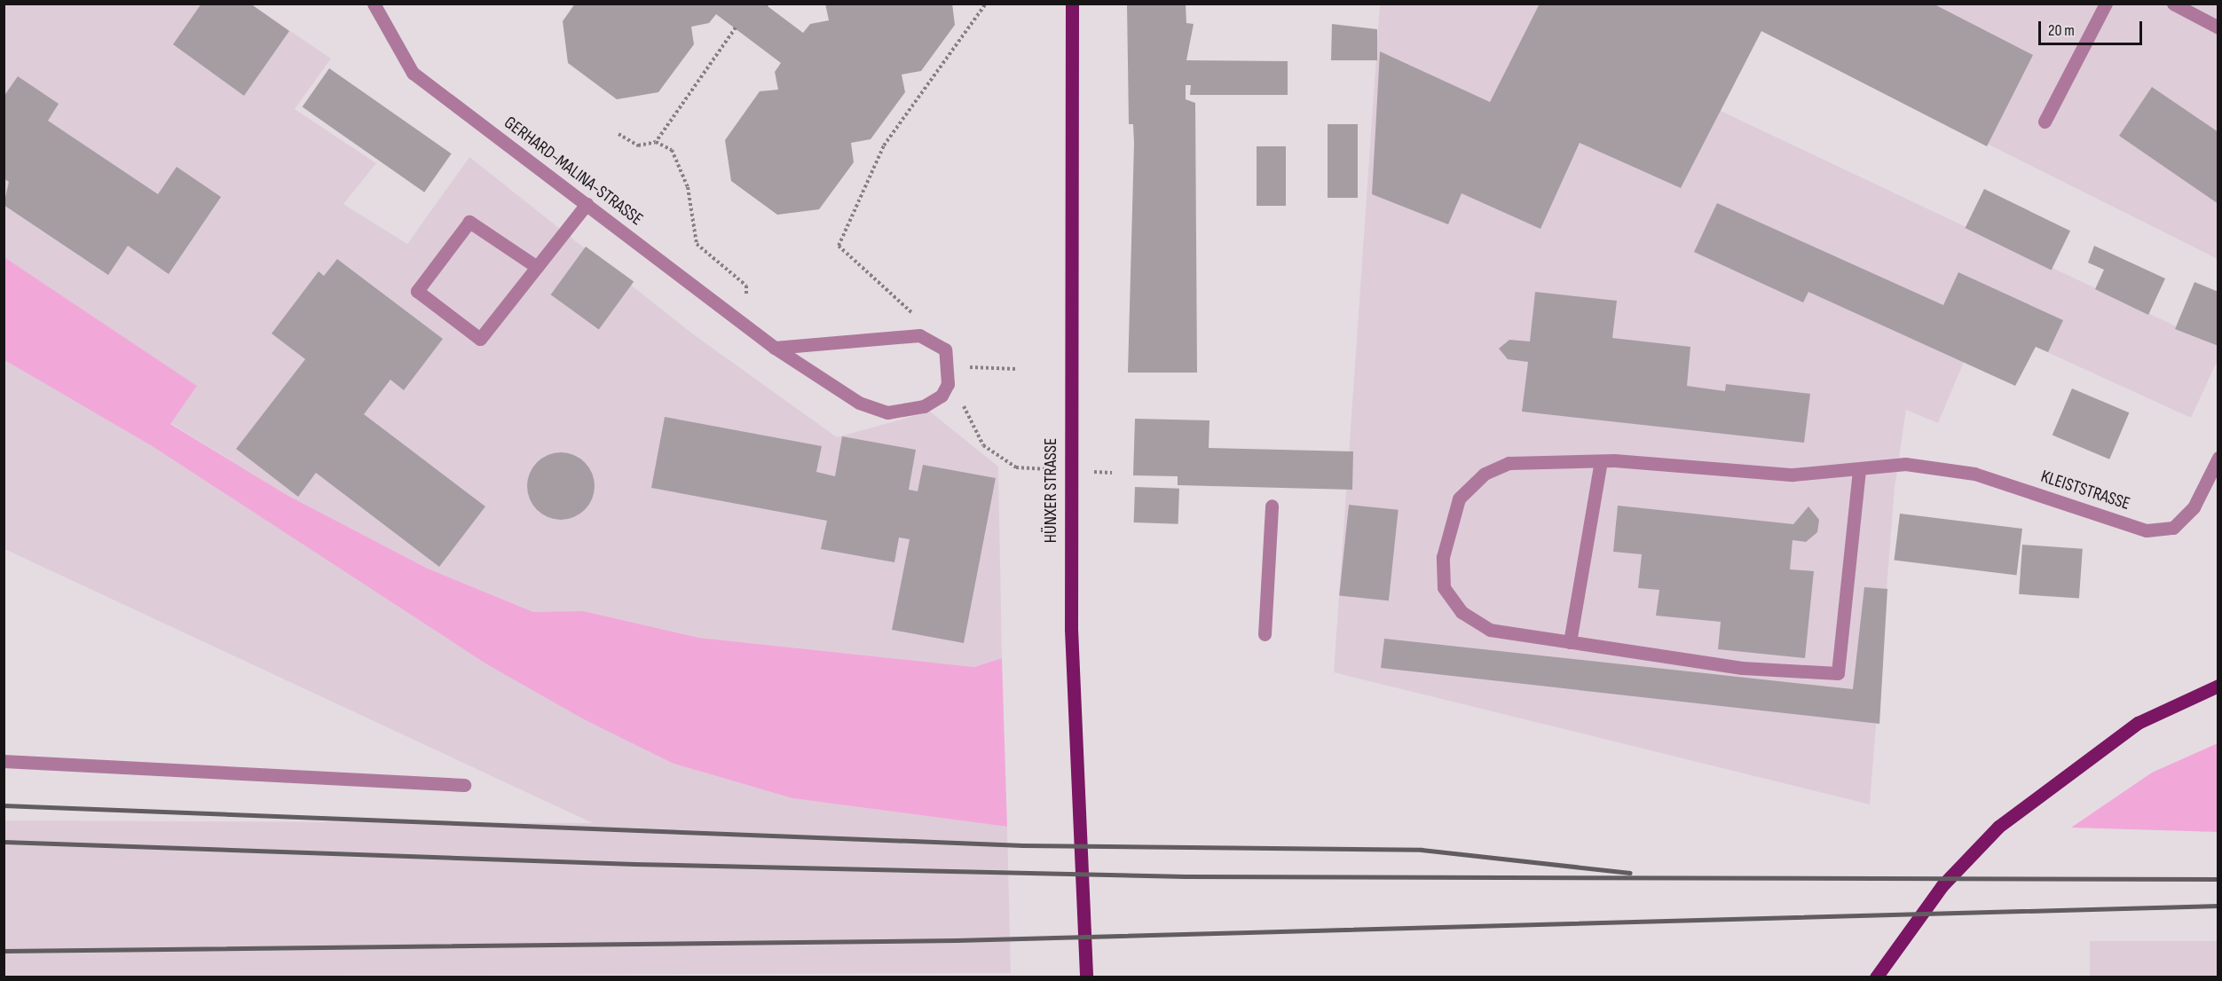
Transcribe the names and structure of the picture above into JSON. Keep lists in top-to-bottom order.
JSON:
{
  "streets": {
    "main road": ["HÜNXER STRASSE"],
    "street": ["GERHARD-MALINA-STRASSE", "KLEISTSTRASSE"]
  },
  "scale_bar": "20 m"
}
